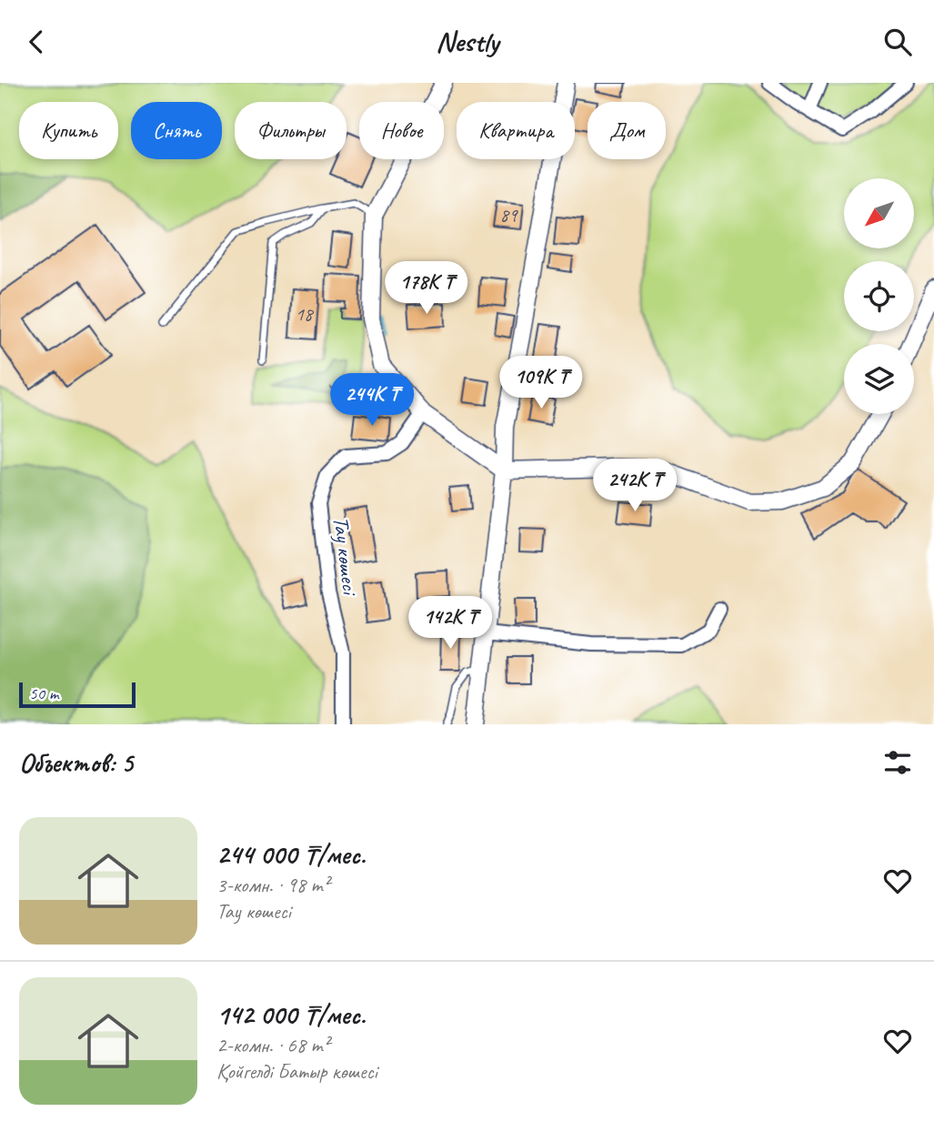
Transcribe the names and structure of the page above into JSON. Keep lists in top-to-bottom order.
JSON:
{
  "streets": {
    "street": ["Тау көшесі"]
  },
  "house_numbers": ["89", "18"],
  "scale_bar": "50 m",
  "north": "bottom left",
  "page": {
    "header": "Nestly",
    "chip": [
      "Купить",
      "Снять",
      "Фильтры",
      "Новое",
      "Квартира",
      "Дом"
    ],
    "price": [
      "178K ₸",
      "109K ₸",
      "244K ₸",
      "242K ₸",
      "142K ₸"
    ],
    "scale": "50 m",
    "heading": "Объектов: 5",
    "list": [
      {
        "name": "244 000 ₸/мес.",
        "note": "3-комн. · 98 m² · Тау көшесі"
      },
      {
        "name": "142 000 ₸/мес.",
        "note": "2-комн. · 68 m² · Қойгелді Батыр көшесі"
      }
    ]
  }
}
